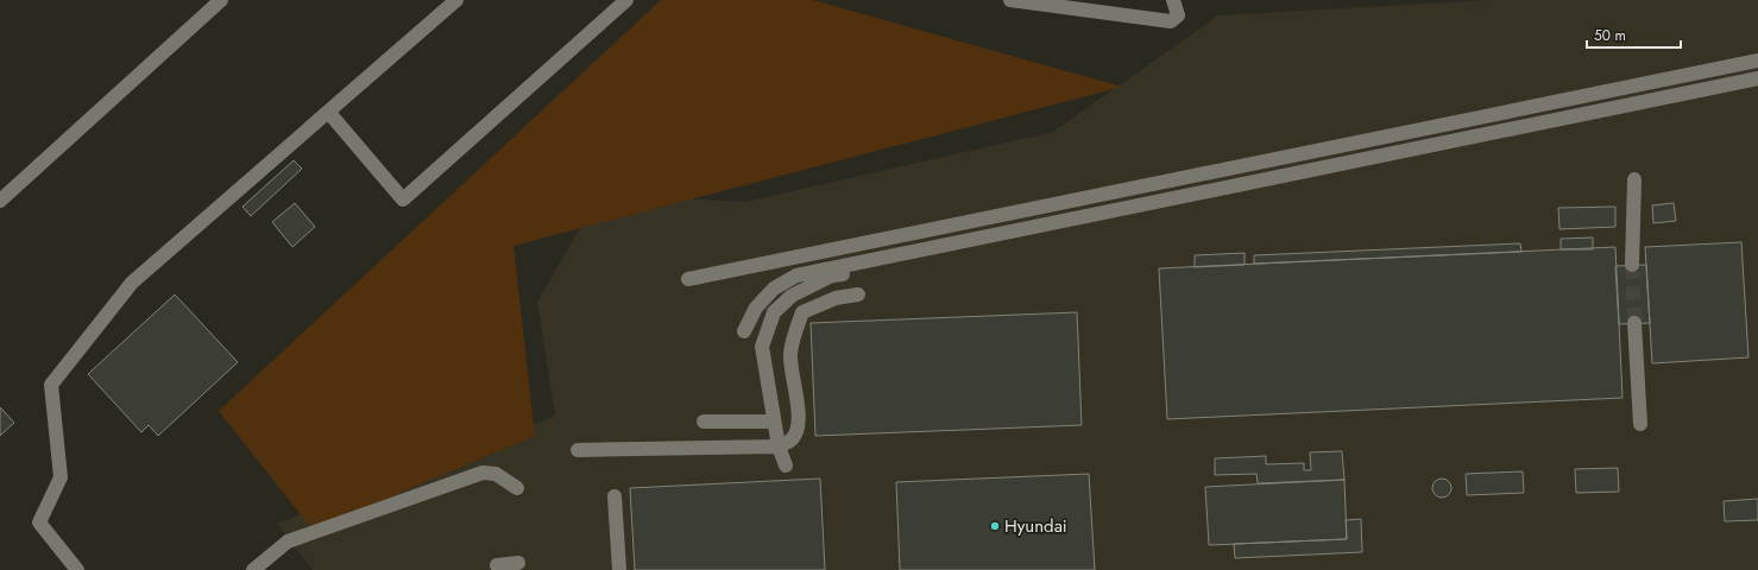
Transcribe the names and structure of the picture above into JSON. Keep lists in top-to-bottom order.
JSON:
{
  "places": ["Hyundai"],
  "scale_bar": "50 m"
}
